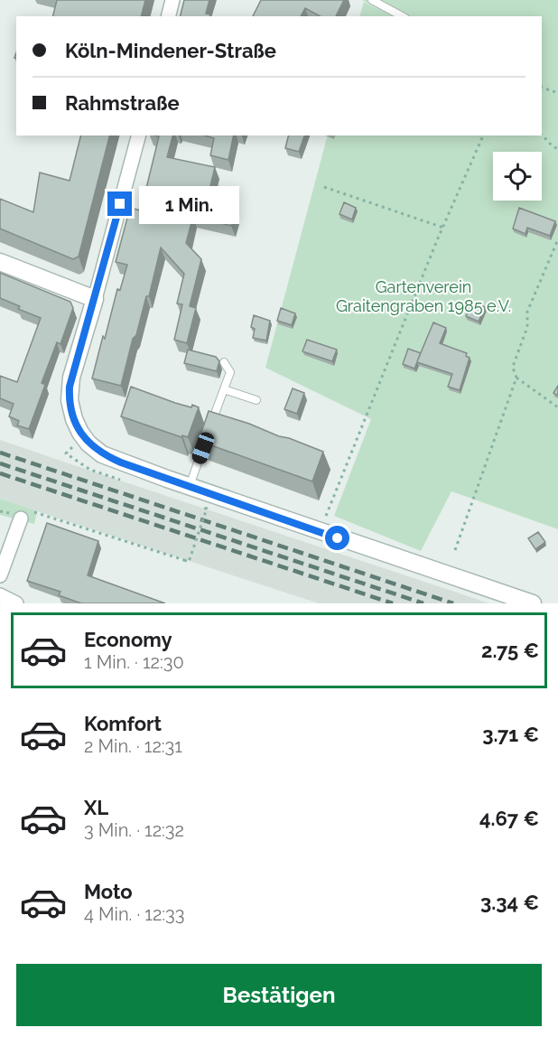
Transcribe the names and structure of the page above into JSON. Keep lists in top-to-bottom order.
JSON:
{
  "parks": ["Gartenverein Graitengraben 1985 e.V."],
  "page": {
    "banner": ["Köln-Mindener-Straße", "Rahmstraße"],
    "bubble": "1 Min.",
    "list": [
      {
        "name": "Economy",
        "note": "1 Min. · 12:30",
        "value": "2.75 €"
      },
      {
        "name": "Komfort",
        "note": "2 Min. · 12:31",
        "value": "3.71 €"
      },
      {
        "name": "XL",
        "note": "3 Min. · 12:32",
        "value": "4.67 €"
      },
      {
        "name": "Moto",
        "note": "4 Min. · 12:33",
        "value": "3.34 €"
      }
    ],
    "buttons": "Bestätigen"
  }
}
